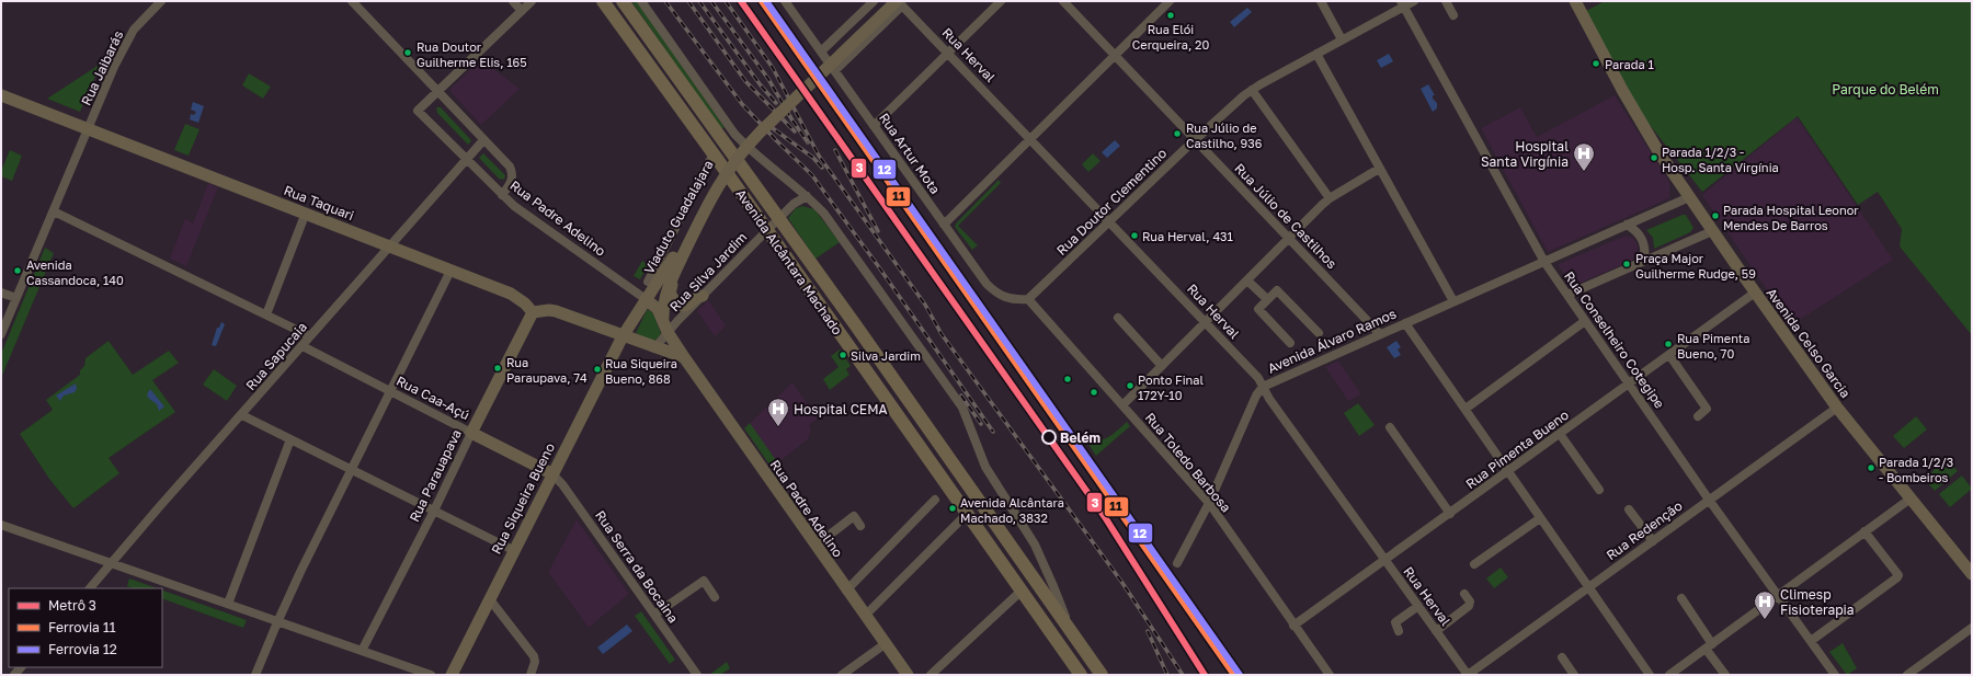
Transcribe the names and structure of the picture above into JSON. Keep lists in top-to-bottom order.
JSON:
{
  "streets": {
    "highway": ["Avenida Alcântara Machado"],
    "main road": [
      "Rua Taquari",
      "Viaduto Guadalajara",
      "Rua Padre Adelino",
      "Avenida Celso Garcia",
      "Rua Caa-Açú",
      "Rua Parauapava",
      "Rua Siqueira Bueno"
    ],
    "street": [
      "Rua Herval",
      "Rua Jaibarás",
      "Rua Artur Mota",
      "Rua Doutor Clementino",
      "Rua Júlio de Castilhos",
      "Rua Silva Jardim",
      "Rua Conselheiro Cotegipe",
      "Avenida Álvaro Ramos",
      "Rua Sapucaia",
      "Rua Pimenta Bueno",
      "Rua Toledo Barbosa",
      "Rua Redenção",
      "Rua Serra da Bocaina"
    ]
  },
  "crossings": [
    ["Rua Herval", "Rua Doutor Clementino"],
    ["Rua Herval", "Viaduto Guadalajara"],
    ["Rua Herval", "Avenida Álvaro Ramos"],
    ["Rua Herval", "Rua Pimenta Bueno"],
    ["Rua Herval", "Rua Redenção"],
    ["Rua Jaibarás", "Rua Taquari"],
    ["Rua Artur Mota", "Rua Doutor Clementino"],
    ["Rua Artur Mota", "Rua Toledo Barbosa"],
    ["Rua Doutor Clementino", "Rua Júlio de Castilhos"],
    ["Rua Doutor Clementino", "Rua Conselheiro Cotegipe"],
    ["Rua Doutor Clementino", "Rua Toledo Barbosa"],
    ["Rua Taquari", "Rua Sapucaia"],
    ["Rua Taquari", "Rua Parauapava"],
    ["Rua Júlio de Castilhos", "Avenida Álvaro Ramos"],
    ["Viaduto Guadalajara", "Rua Padre Adelino"],
    ["Viaduto Guadalajara", "Rua Siqueira Bueno"],
    ["Rua Padre Adelino", "Rua Silva Jardim"],
    ["Rua Padre Adelino", "Rua Sapucaia"],
    ["Avenida Alcântara Machado", "Rua Silva Jardim"],
    ["Rua Conselheiro Cotegipe", "Avenida Álvaro Ramos"],
    ["Rua Conselheiro Cotegipe", "Rua Pimenta Bueno"],
    ["Rua Conselheiro Cotegipe", "Rua Redenção"],
    ["Avenida Álvaro Ramos", "Avenida Celso Garcia"],
    ["Avenida Álvaro Ramos", "Rua Toledo Barbosa"],
    ["Avenida Celso Garcia", "Rua Pimenta Bueno"],
    ["Avenida Celso Garcia", "Rua Redenção"],
    ["Rua Sapucaia", "Rua Caa-Açú"],
    ["Rua Caa-Açú", "Rua Parauapava"],
    ["Rua Caa-Açú", "Rua Siqueira Bueno"],
    ["Rua Caa-Açú", "Rua Serra da Bocaina"],
    ["Rua Pimenta Bueno", "Rua Toledo Barbosa"],
    ["Rua Siqueira Bueno", "Rua Serra da Bocaina"]
  ],
  "parks": ["Parque do Belém"],
  "places": {
    "other": [
      "Rua Elói Cerqueira, 20",
      "Rua Doutor Guilherme Elis, 165",
      "Parada 1",
      "Rua Júlio de Castilho, 936",
      "Parada 1/2/3 - Hosp. Santa Virgínia",
      "Parada Hospital Leonor Mendes De Barros",
      "Rua Herval, 431",
      "Praça Major Guilherme Rudge, 59",
      "Avenida Cassandoca, 140",
      "Rua Pimenta Bueno, 70",
      "Silva Jardim",
      "Rua Paraupava, 74",
      "Rua Siqueira Bueno, 868",
      "Ponto Final 172Y-10",
      "Belém",
      "Parada 1/2/3 - Bombeiros",
      "Avenida Alcântara Machado, 3832"
    ],
    "hospital": ["Hospital Santa Virgínia", "Hospital CEMA", "Climesp Fisioterapia"]
  },
  "lines": ["metro line 3", "rail line 11", "rail line 12"],
  "legend": ["Metrô 3", "Ferrovia 11", "Ferrovia 12"]
}
